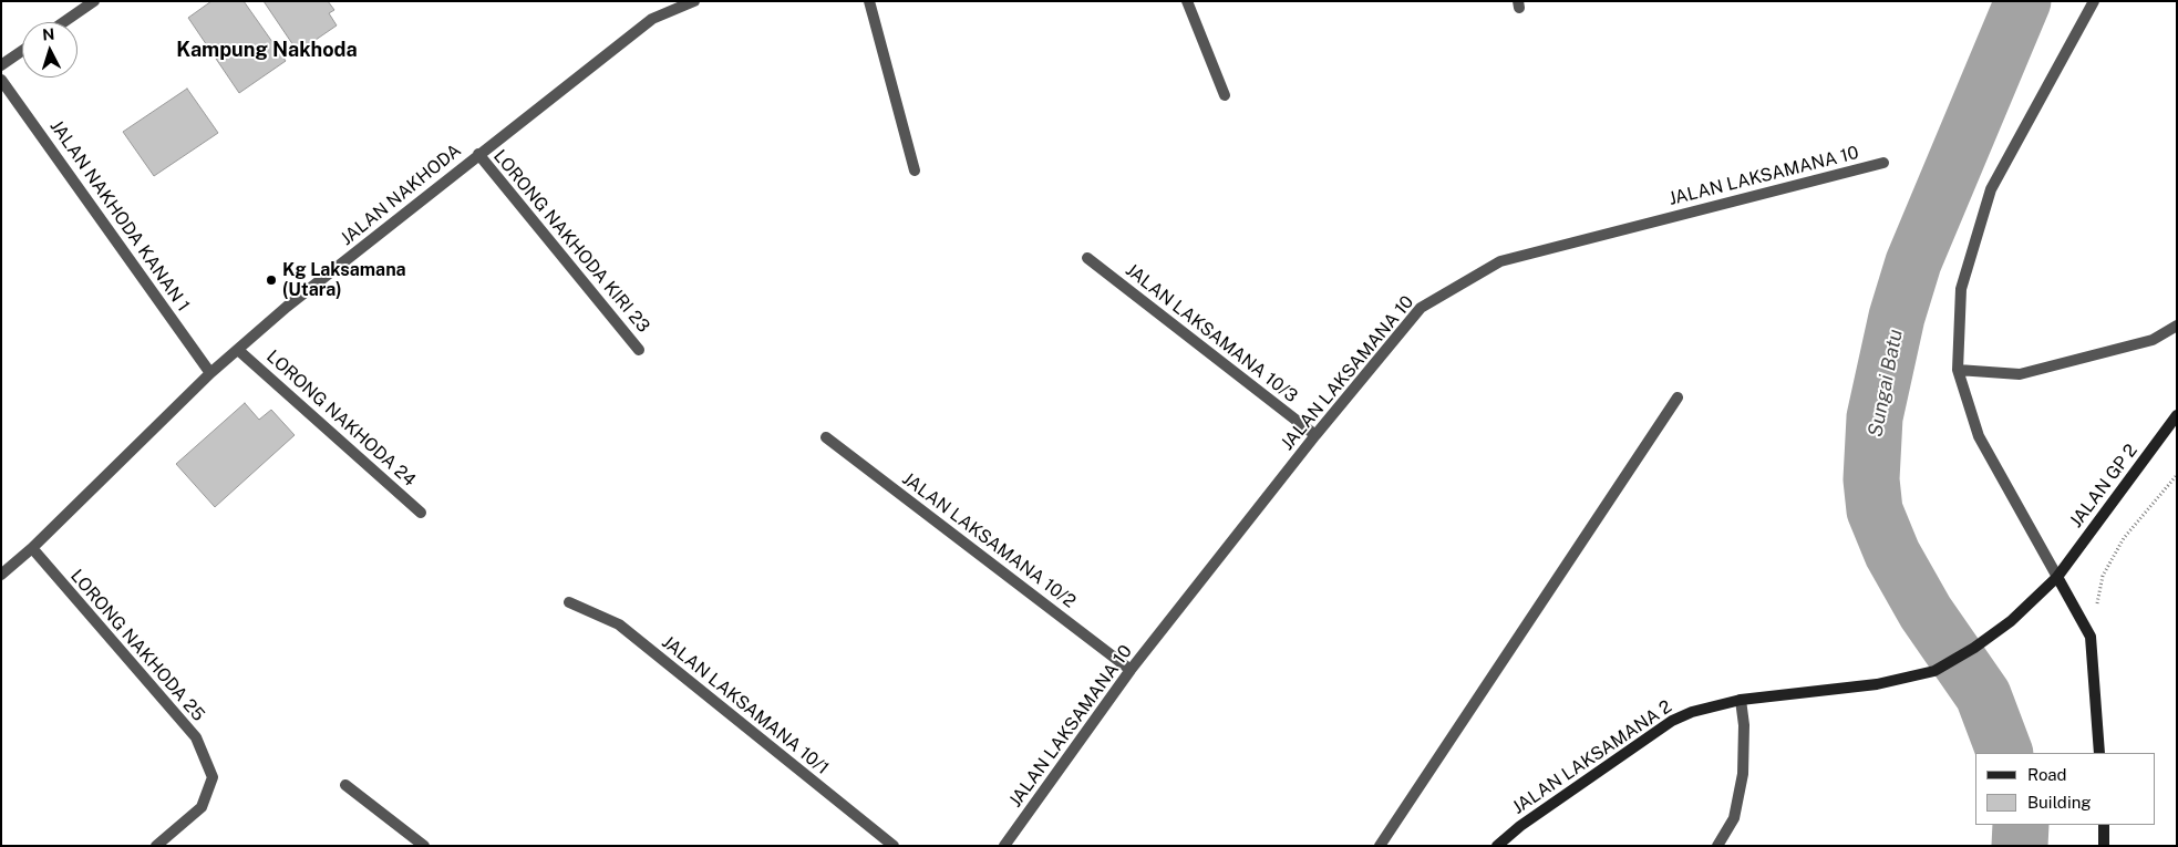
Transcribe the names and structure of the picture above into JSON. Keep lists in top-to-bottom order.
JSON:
{
  "streets": {
    "street": [
      "JALAN LAKSAMANA 10",
      "JALAN NAKHODA",
      "JALAN NAKHODA KANAN 1",
      "LORONG NAKHODA KIRI 23",
      "JALAN LAKSAMANA 10/3",
      "LORONG NAKHODA 24",
      "JALAN GP 2",
      "JALAN LAKSAMANA 10/2",
      "LORONG NAKHODA 25",
      "JALAN LAKSAMANA 10/1",
      "JALAN LAKSAMANA 2"
    ]
  },
  "crossings": [
    ["JALAN LAKSAMANA 10", "JALAN LAKSAMANA 10/3"],
    ["JALAN LAKSAMANA 10", "JALAN LAKSAMANA 10/2"],
    ["JALAN NAKHODA", "JALAN NAKHODA KANAN 1"],
    ["JALAN NAKHODA", "LORONG NAKHODA KIRI 23"],
    ["JALAN NAKHODA", "LORONG NAKHODA 24"],
    ["JALAN NAKHODA", "LORONG NAKHODA 25"],
    ["JALAN GP 2", "JALAN LAKSAMANA 2"]
  ],
  "districts": ["Kampung Nakhoda"],
  "water": ["Sungai Batu"],
  "places": ["Kg Laksamana (Utara)"],
  "legend": ["Road", "Building"],
  "north": "top"
}
